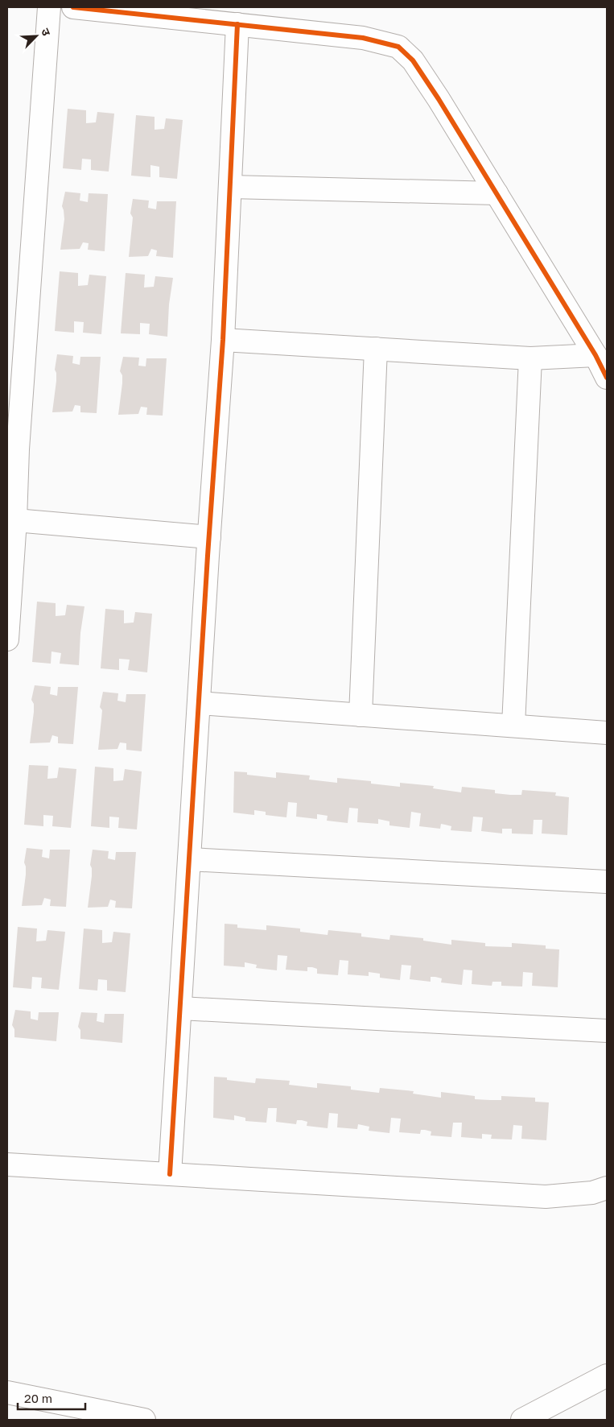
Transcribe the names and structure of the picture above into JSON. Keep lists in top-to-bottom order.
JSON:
{
  "scale_bar": "20 m",
  "north": "top right"
}
